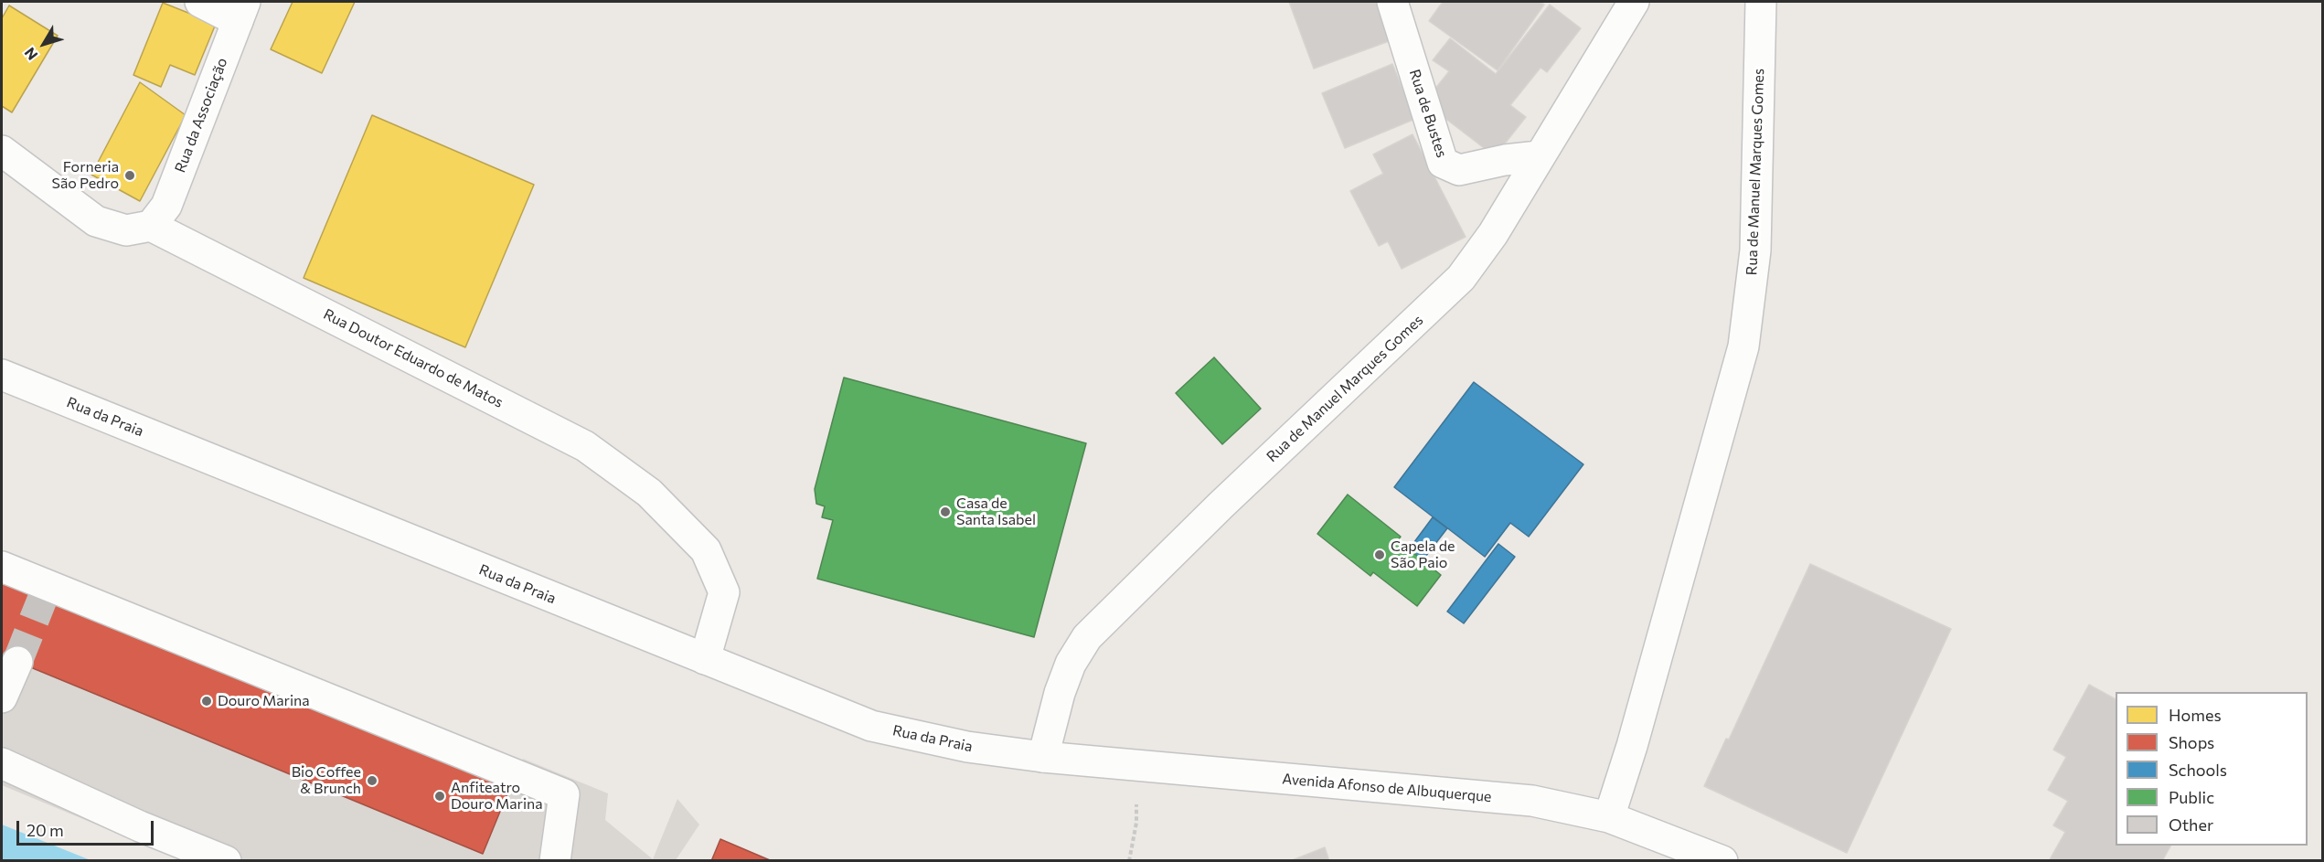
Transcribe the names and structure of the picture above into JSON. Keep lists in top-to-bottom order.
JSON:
{
  "streets": {
    "street": [
      "Rua de Bustes",
      "Rua da Associação",
      "Rua de Manuel Marques Gomes",
      "Rua Doutor Eduardo de Matos",
      "Rua da Praia",
      "Avenida Afonso de Albuquerque"
    ]
  },
  "crossings": [
    ["Rua de Bustes", "Rua de Manuel Marques Gomes"],
    ["Rua da Associação", "Rua Doutor Eduardo de Matos"],
    ["Rua de Manuel Marques Gomes", "Rua da Praia"],
    ["Rua de Manuel Marques Gomes", "Avenida Afonso de Albuquerque"],
    ["Rua Doutor Eduardo de Matos", "Rua da Praia"],
    ["Rua da Praia", "Avenida Afonso de Albuquerque"]
  ],
  "places": [
    "Forneria São Pedro",
    "Casa de Santa Isabel",
    "Capela de São Paio",
    "Douro Marina",
    "Bio Coffee & Brunch",
    "Anfiteatro Douro Marina"
  ],
  "legend": [
    "Homes",
    "Shops",
    "Schools",
    "Public",
    "Other"
  ],
  "scale_bar": "20 m",
  "north": "bottom left"
}
